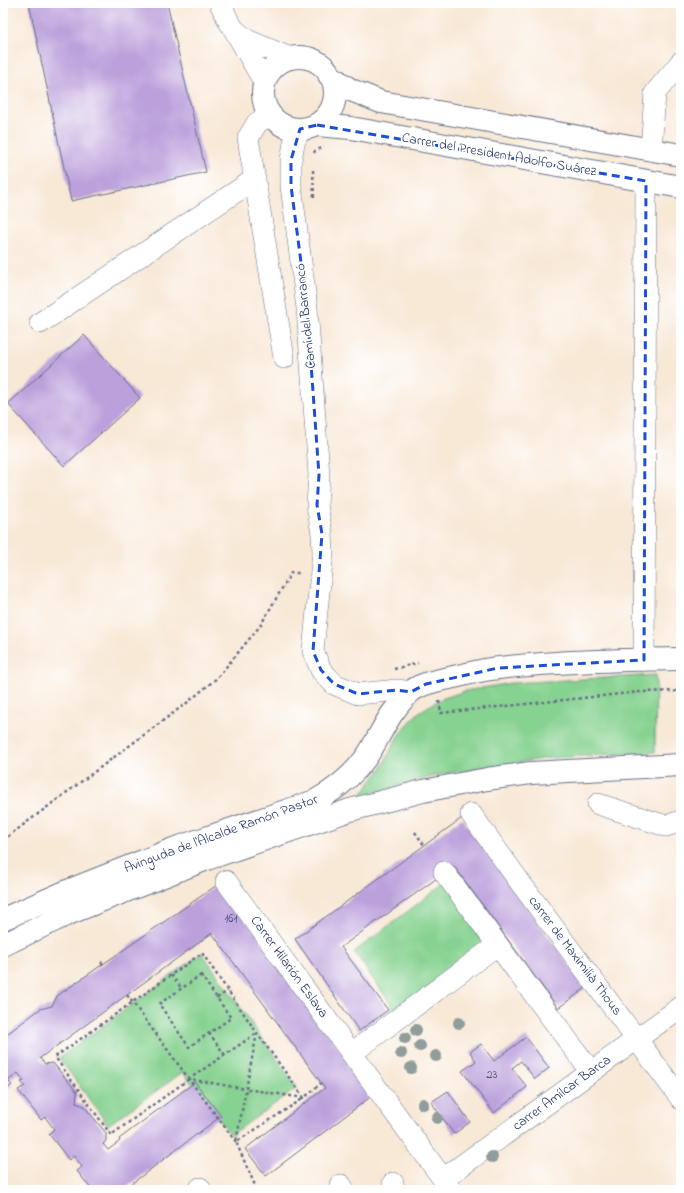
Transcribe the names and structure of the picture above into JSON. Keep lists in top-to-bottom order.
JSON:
{
  "streets": {
    "main road": ["Carrer del President Adolfo Suárez", "Avinguda de l'Alcalde Ramón Pastor"],
    "street": [
      "Camí del Barrancó",
      "carrer de Maximilià Thous",
      "Carrer Hilarión Eslava",
      "carrer Amílcar Barca"
    ]
  },
  "crossings": [
    ["Carrer del President Adolfo Suárez", "Camí del Barrancó"],
    ["Camí del Barrancó", "Avinguda de l'Alcalde Ramón Pastor"],
    ["carrer de Maximilià Thous", "carrer Amílcar Barca"],
    ["Carrer Hilarión Eslava", "carrer Amílcar Barca"]
  ],
  "house_numbers": ["161", "23"]
}
